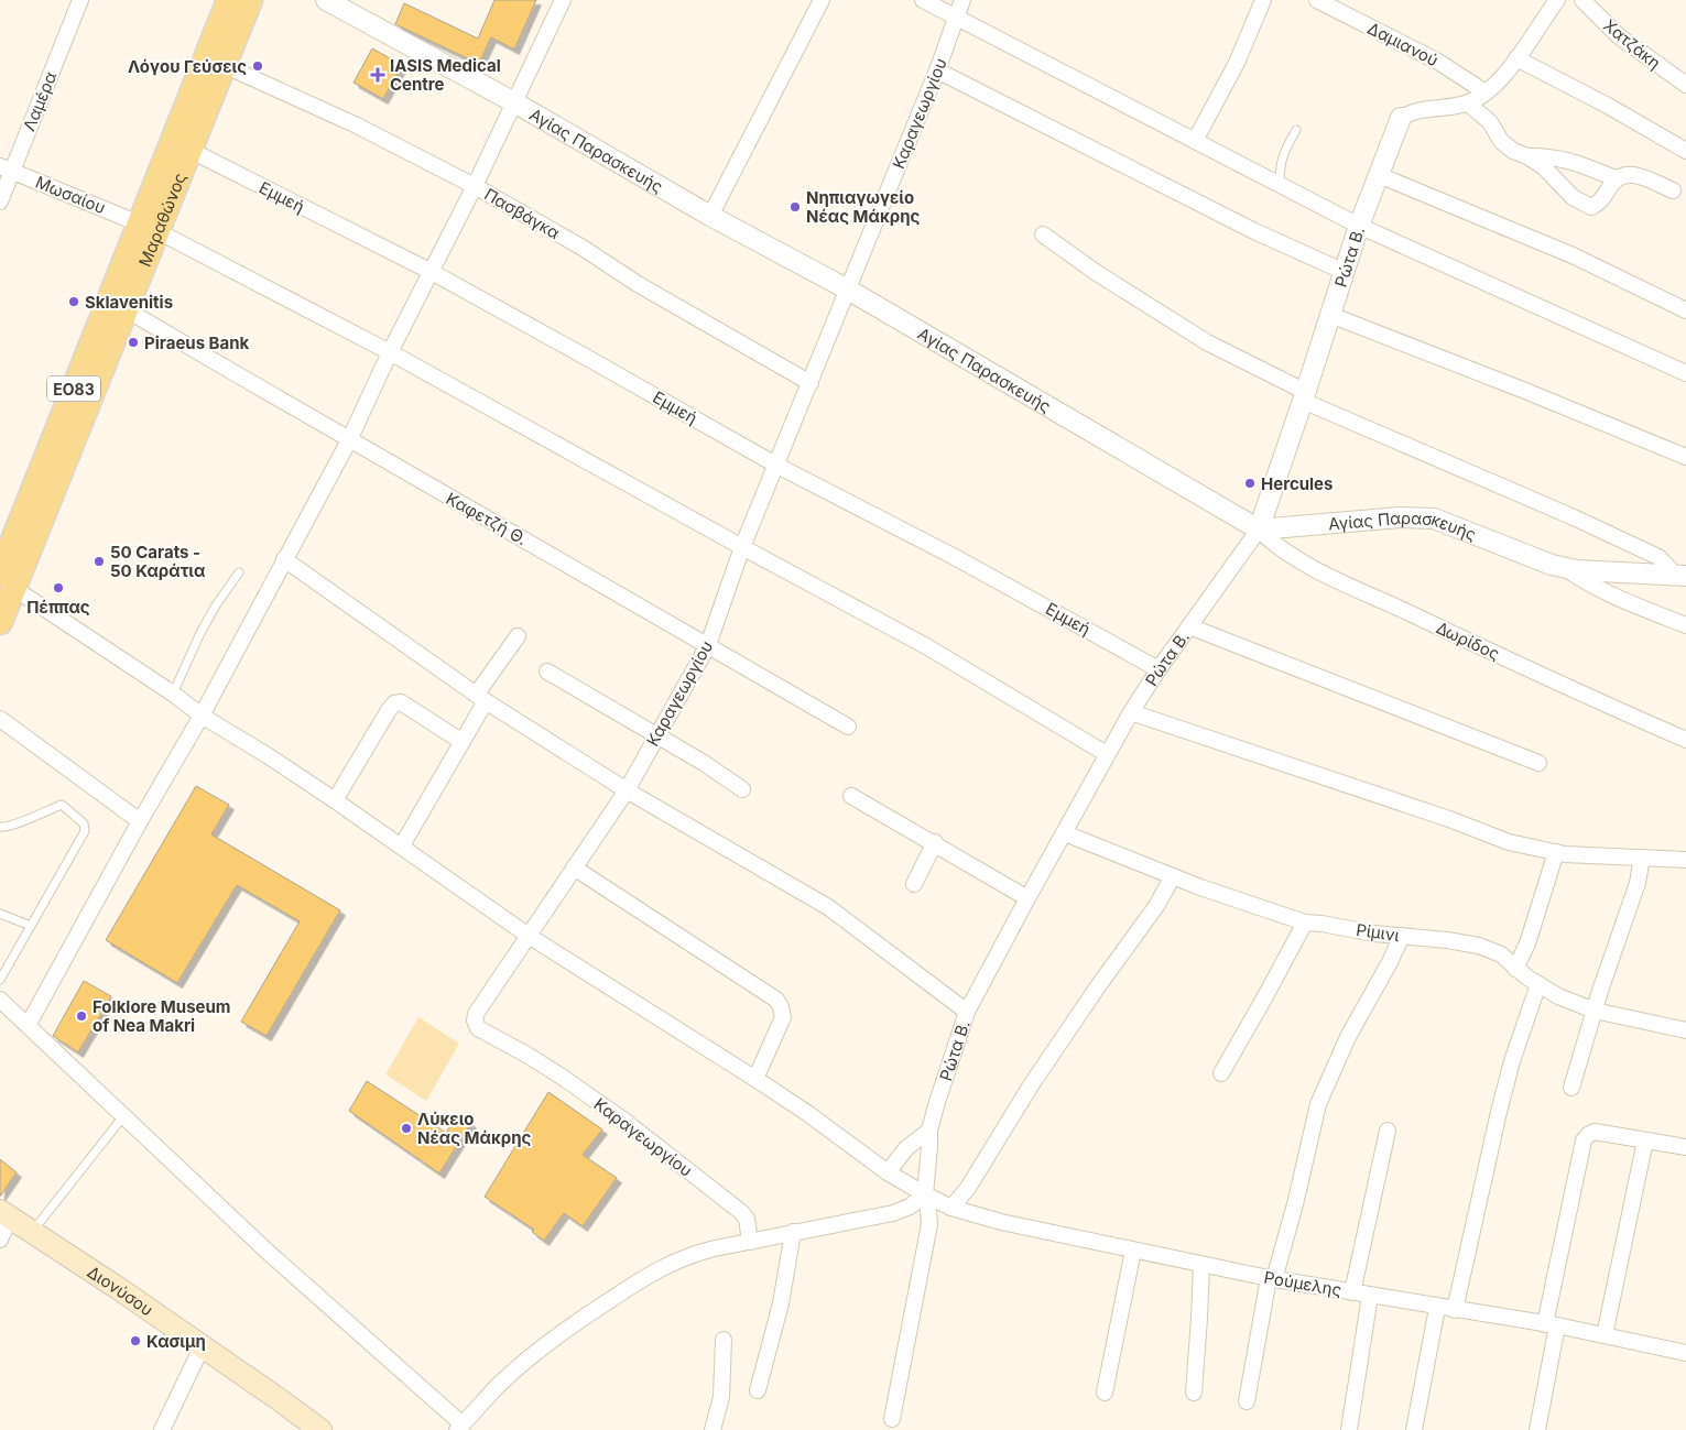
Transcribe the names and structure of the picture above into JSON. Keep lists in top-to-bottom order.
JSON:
{
  "streets": {
    "main road": ["Μαραθώνος", "ΕΟ83", "Διονύσου"],
    "street": [
      "Δαμιανού",
      "Χατζάκη",
      "Λαμέρα",
      "Καραγεωργίου",
      "Αγίας Παρασκευής",
      "Μωσαίου",
      "Εμμεή",
      "Πασβάγκα",
      "Ρώτα Β.",
      "Καφετζή Θ.",
      "Δωρίδος",
      "Ρίμινι",
      "Ρούμελης"
    ]
  },
  "crossings": [
    ["Λαμέρα", "Μωσαίου"],
    ["Καραγεωργίου", "Αγίας Παρασκευής"],
    ["Καραγεωργίου", "Μωσαίου"],
    ["Καραγεωργίου", "Εμμεή"],
    ["Καραγεωργίου", "Πασβάγκα"],
    ["Καραγεωργίου", "Καφετζή Θ."],
    ["Καραγεωργίου", "Ρούμελης"],
    ["Αγίας Παρασκευής", "Ρώτα Β."],
    ["Αγίας Παρασκευής", "Δωρίδος"],
    ["Μωσαίου", "Μαραθώνος"],
    ["Μωσαίου", "Ρώτα Β."],
    ["Εμμεή", "Μαραθώνος"],
    ["Εμμεή", "Ρώτα Β."],
    ["Πασβάγκα", "Μαραθώνος"],
    ["Μαραθώνος", "Καφετζή Θ."],
    ["Μαραθώνος", "Ρούμελης"],
    ["Ρώτα Β.", "Δωρίδος"],
    ["Ρώτα Β.", "Ρίμινι"],
    ["Ρώτα Β.", "Ρούμελης"]
  ],
  "places": {
    "other": [
      "Λόγου Γεύσεις",
      "Νηπιαγωγείο Νέας Μάκρης",
      "Sklavenitis",
      "Piraeus Bank",
      "Hercules",
      "50 Carats - 50 Καράτια",
      "Πέππας",
      "Folklore Museum of Nea Makri",
      "Λύκειο Νέας Μάκρης",
      "Κασιμη"
    ],
    "health": ["IASIS Medical Centre"]
  }
}
